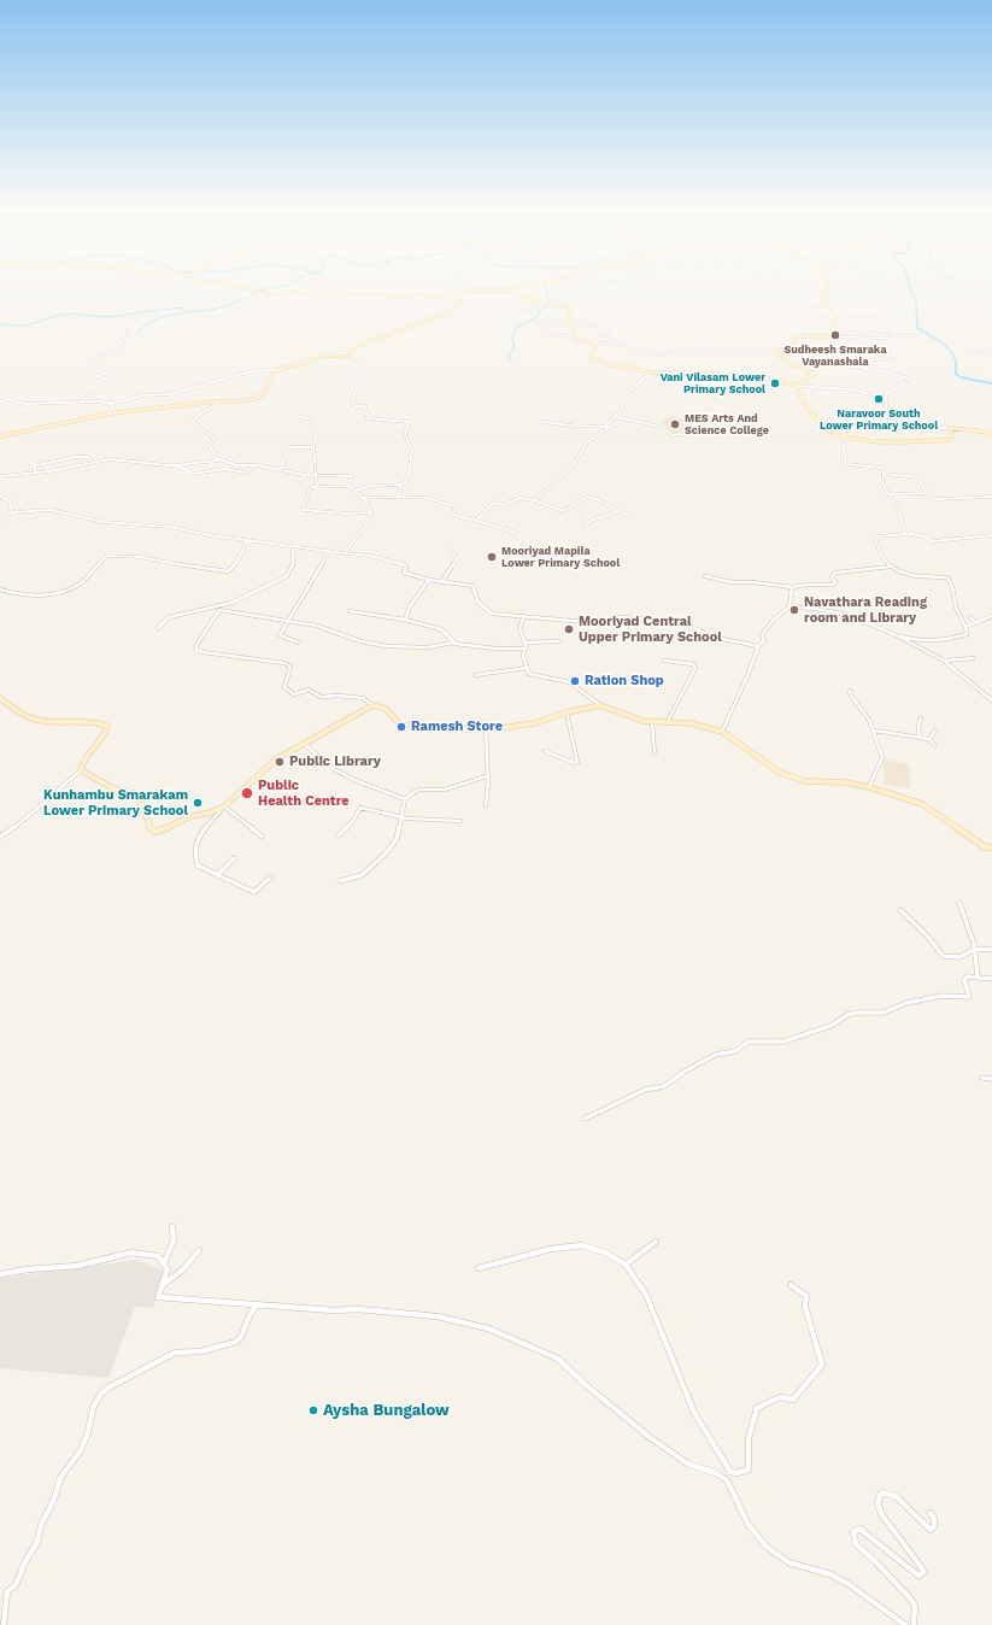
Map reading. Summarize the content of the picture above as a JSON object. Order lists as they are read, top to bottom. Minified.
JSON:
{"places":["Sudheesh Smaraka Vayanashala","Vani Vilasam Lower Primary School","Naravoor South Lower Primary School","MES Arts And Science College","Mooriyad Mapila Lower Primary School","Navathara Reading room and Library","Mooriyad Central Upper Primary School","Ration Shop","Ramesh Store","Public Library","Public Health Centre","Kunhambu Smarakam Lower Primary School","Aysha Bungalow"]}
